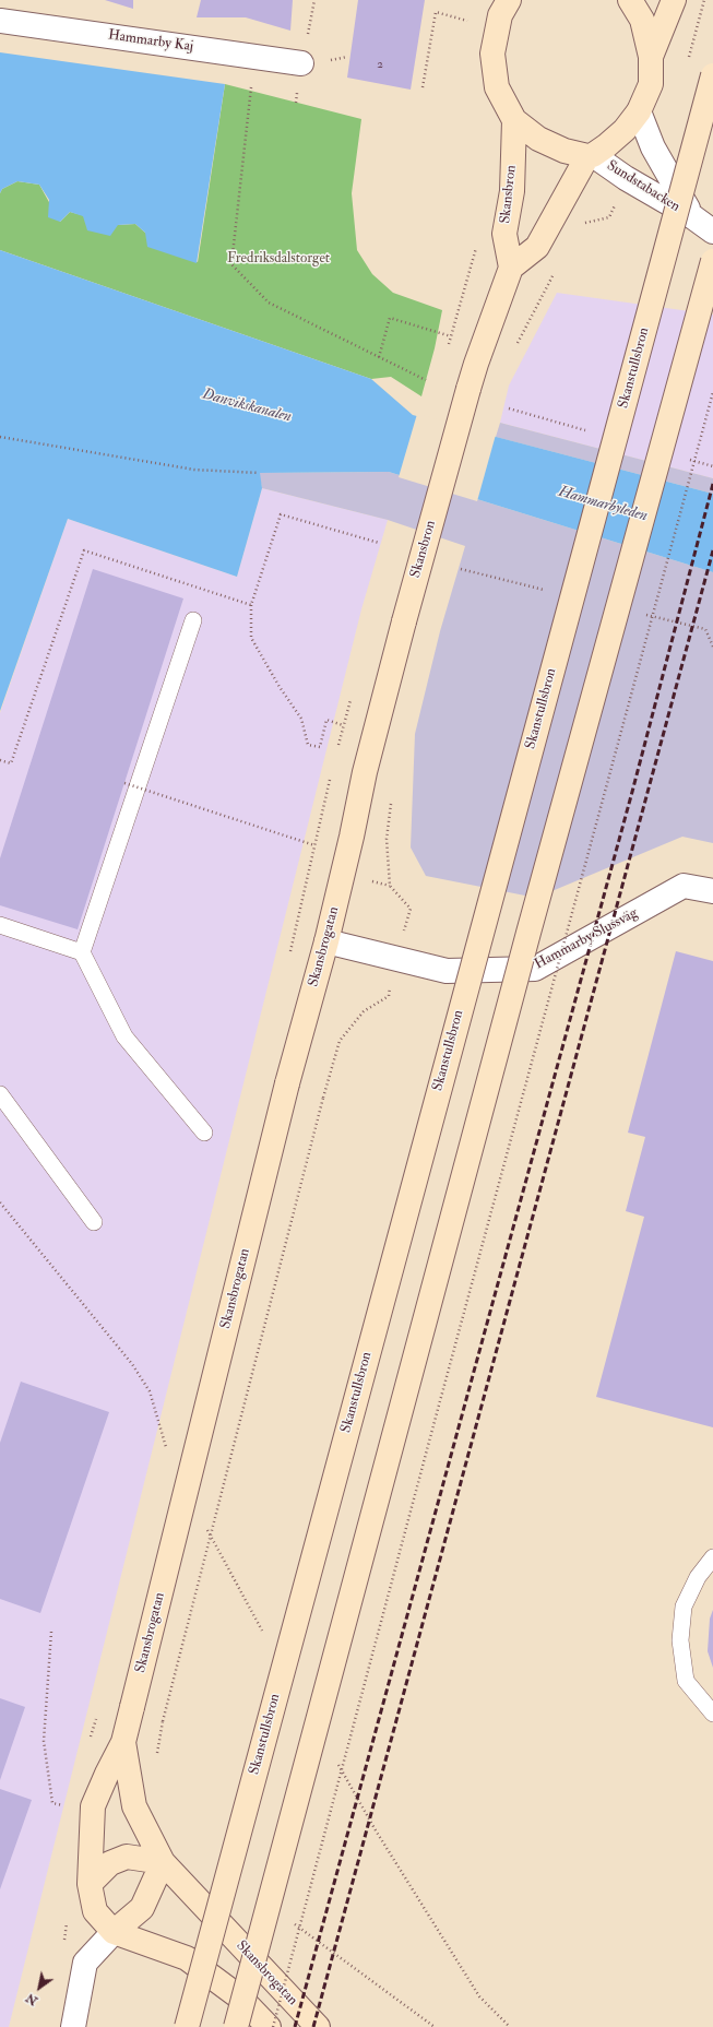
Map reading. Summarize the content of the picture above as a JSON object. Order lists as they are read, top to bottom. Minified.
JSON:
{"streets":{"main road":["Skansbron","Skanstullsbron","Skansbrogatan"],"street":["Hammarby Kaj","Sundstabacken","Hammarby Slussväg"]},"crossings":[["Skansbron","Skansbrogatan"],["Hammarby Slussväg","Skansbrogatan"]],"water":["Danvikskanalen","Hammarbyleden"],"parks":["Fredriksdalstorget"],"house_numbers":["2"],"north":"bottom left"}
